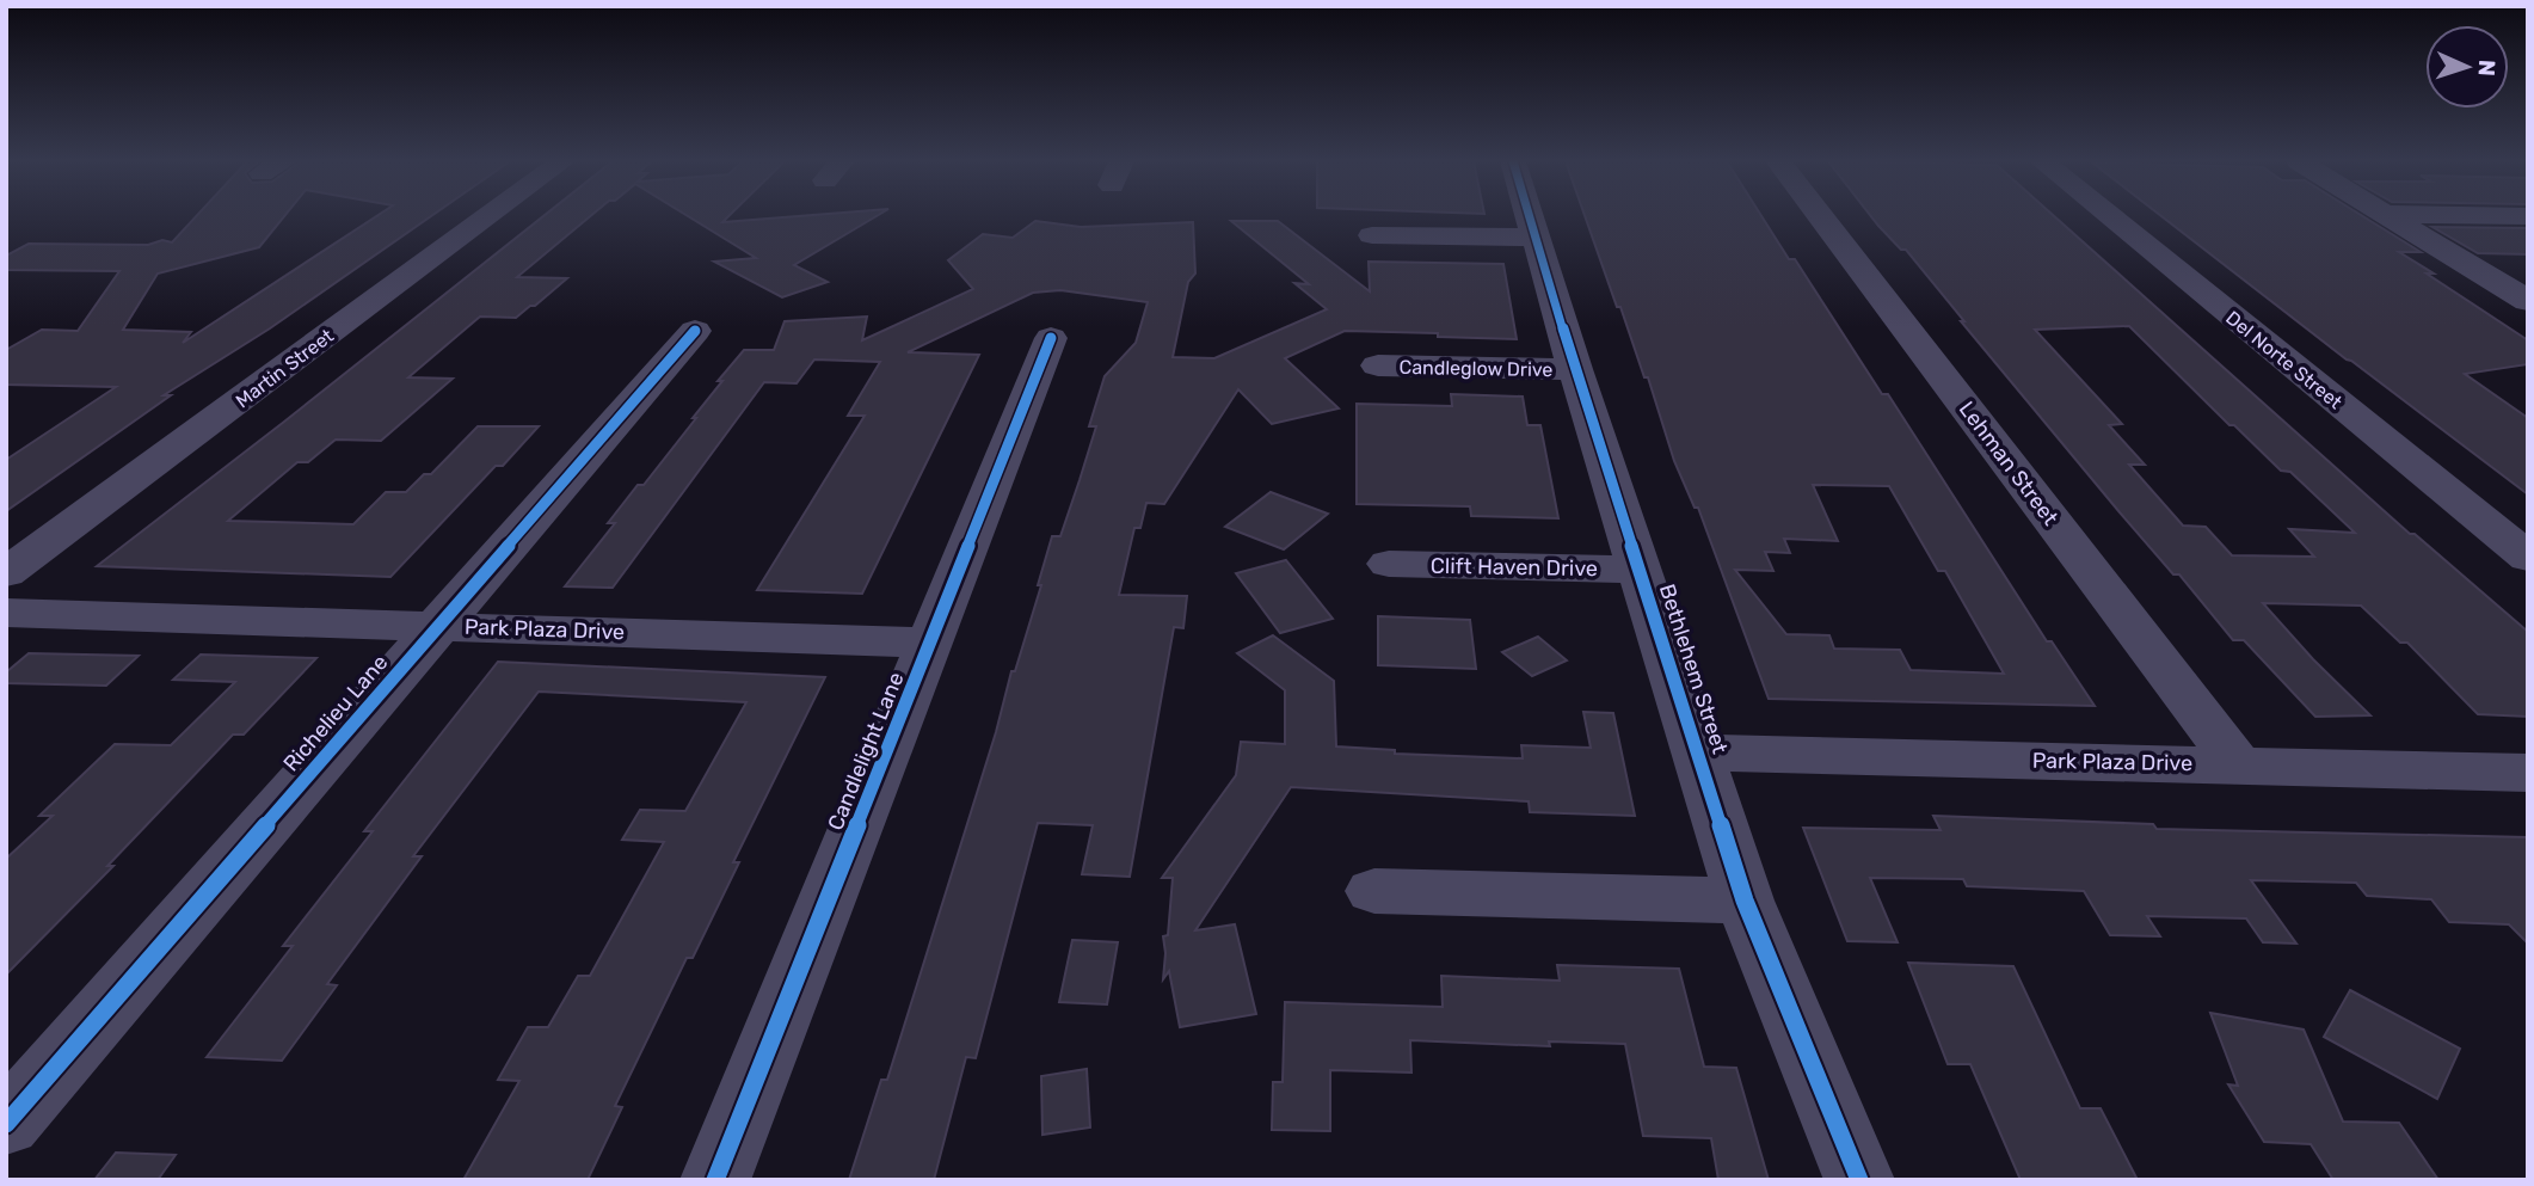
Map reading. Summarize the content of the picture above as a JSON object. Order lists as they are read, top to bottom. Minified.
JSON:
{"streets":{"street":["Del Norte Street","Martin Street","Candleglow Drive","Lehman Street","Clift Haven Drive","Park Plaza Drive","Bethlehem Street","Richelieu Lane","Candlelight Lane"]},"crossings":[["Candleglow Drive","Bethlehem Street"],["Lehman Street","Park Plaza Drive"],["Clift Haven Drive","Bethlehem Street"],["Park Plaza Drive","Bethlehem Street"],["Park Plaza Drive","Richelieu Lane"],["Park Plaza Drive","Candlelight Lane"]],"north":"right"}
